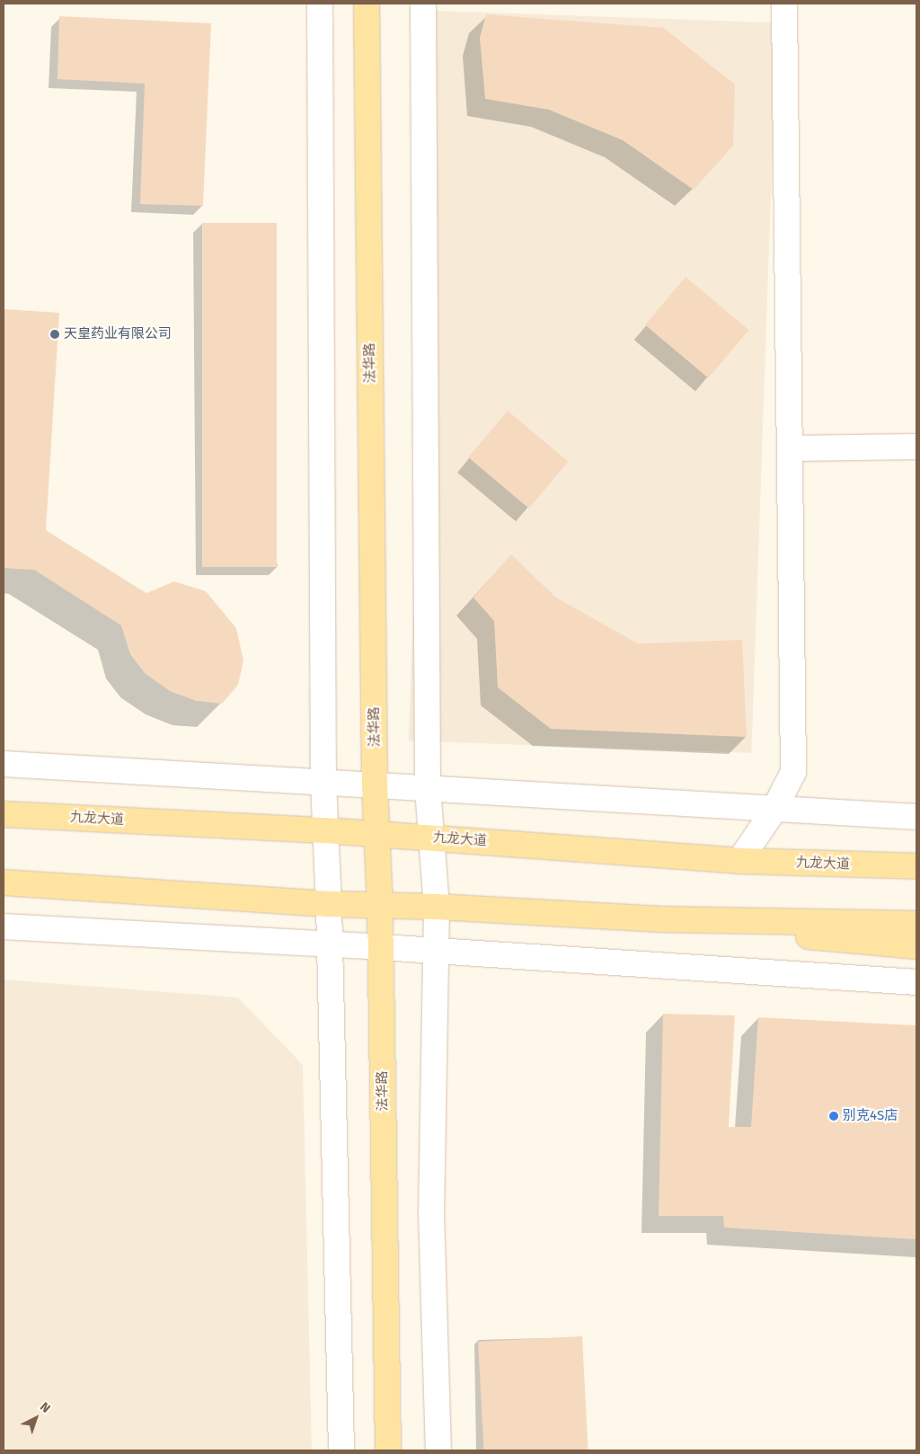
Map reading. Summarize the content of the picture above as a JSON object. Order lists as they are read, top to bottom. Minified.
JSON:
{"streets":{"main road":["法华路","九龙大道"]},"crossings":[["法华路","九龙大道"]],"places":["天皇药业有限公司","别克4S店"],"north":"top right"}
